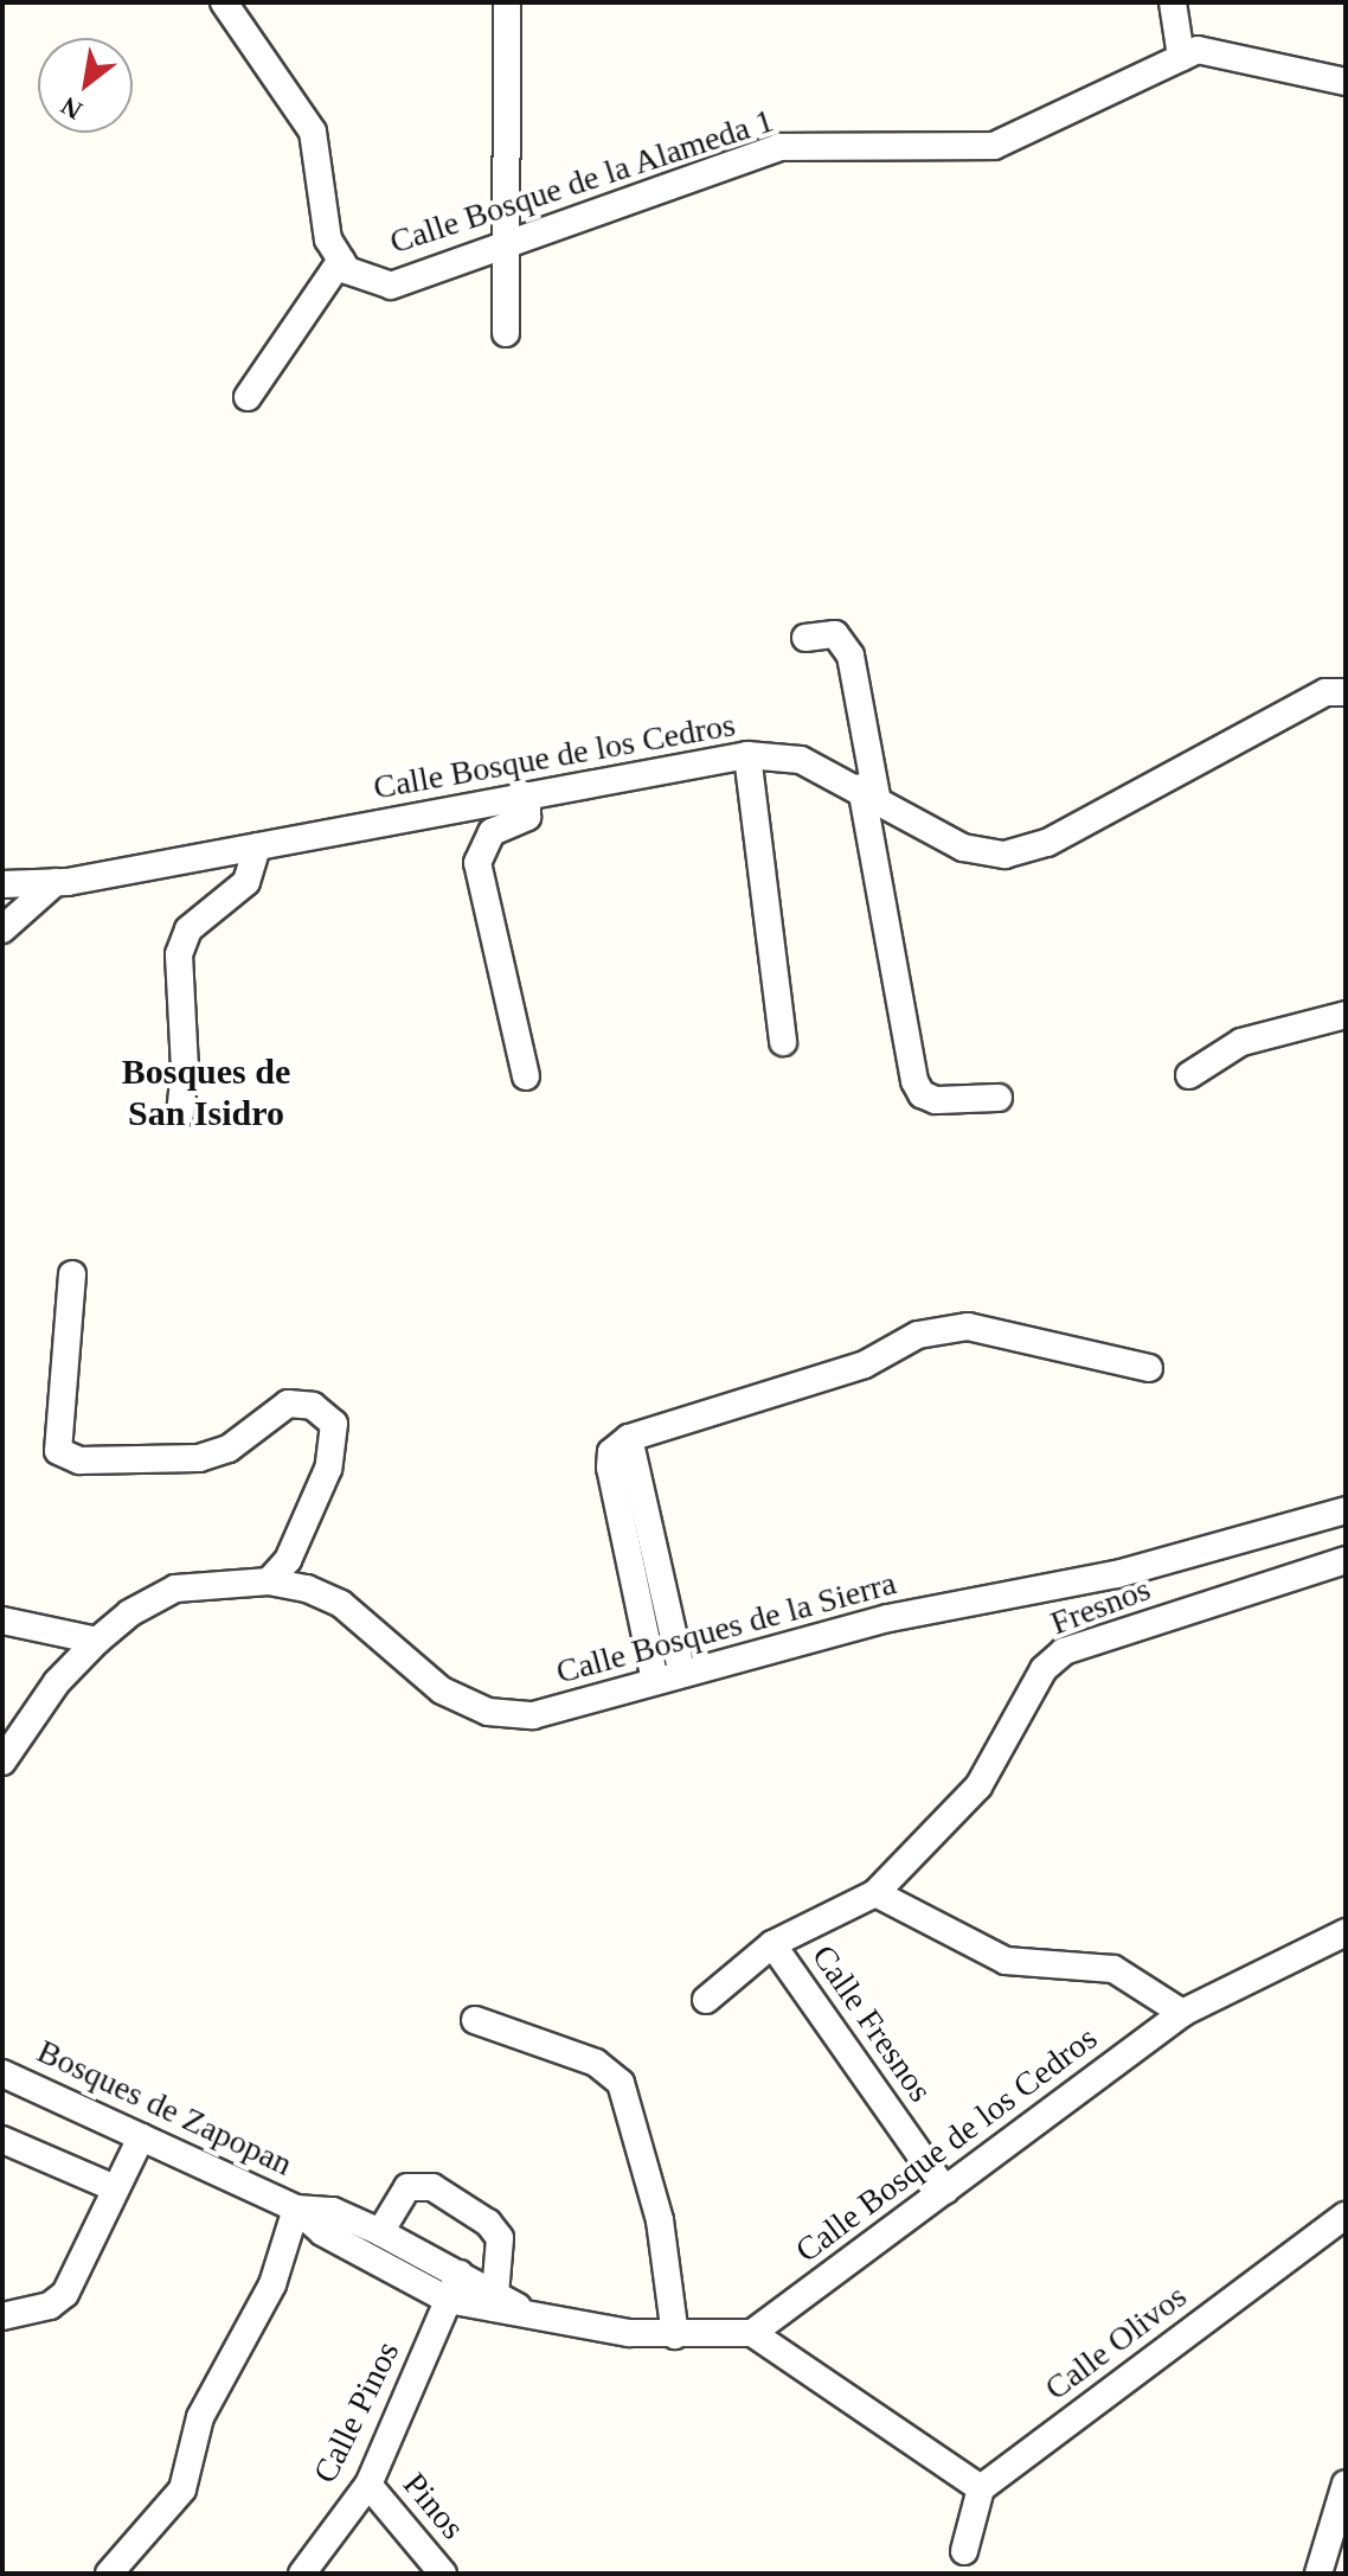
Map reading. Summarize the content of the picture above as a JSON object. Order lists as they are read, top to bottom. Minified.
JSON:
{"streets":{"street":["Calle Bosque de la Alameda 1","Calle Bosque de los Cedros","Fresnos","Calle Bosques de la Sierra","Calle Fresnos","Bosques de Zapopan","Calle Olivos","Calle Pinos","Pinos"]},"crossings":[["Calle Bosque de los Cedros","Calle Fresnos"],["Calle Bosque de los Cedros","Bosques de Zapopan"],["Fresnos","Calle Fresnos"],["Bosques de Zapopan","Calle Pinos"],["Calle Pinos","Pinos"]],"districts":["Bosques de San Isidro"],"north":"bottom left"}
